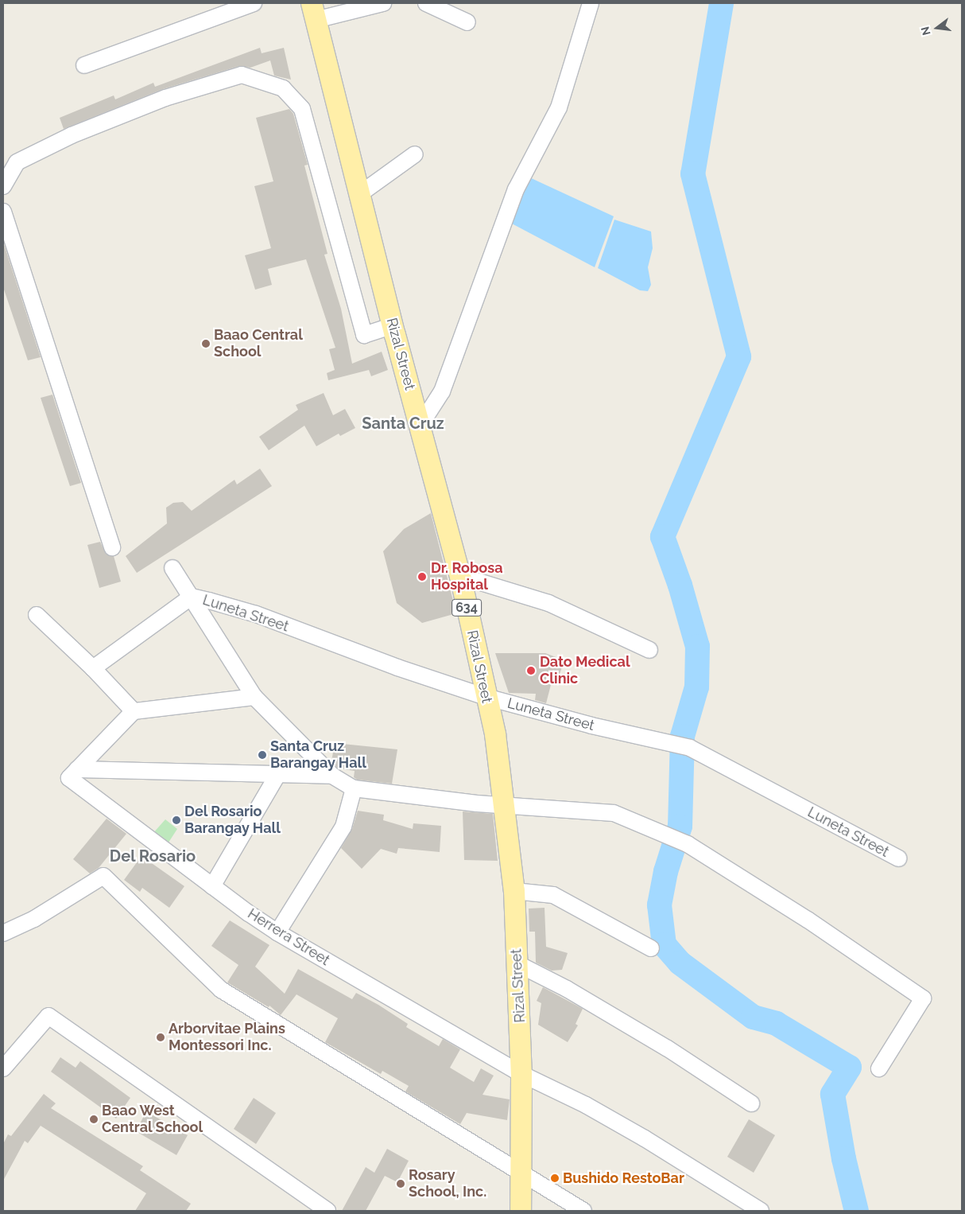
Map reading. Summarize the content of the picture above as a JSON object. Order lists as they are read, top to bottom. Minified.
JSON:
{"streets":{"main road":["Rizal Street","634"],"street":["Luneta Street","Herrera Street"]},"crossings":[["Rizal Street","Luneta Street"],["Rizal Street","Herrera Street"]],"districts":["Santa Cruz","Del Rosario"],"places":["Baao Central School","Dr. Robosa Hospital","Dato Medical Clinic","Santa Cruz Barangay Hall","Del Rosario Barangay Hall","Arborvitae Plains Montessori Inc.","Baao West Central School","Bushido RestoBar","Rosary School, Inc."],"north":"left"}
